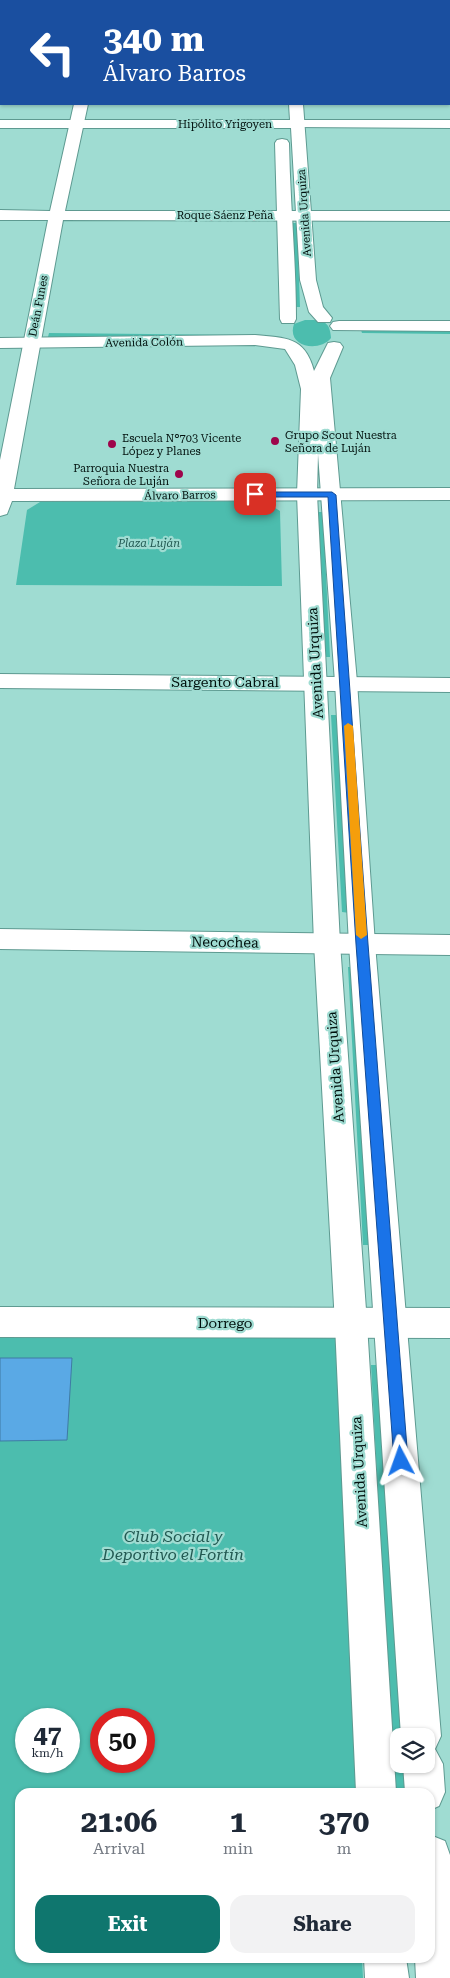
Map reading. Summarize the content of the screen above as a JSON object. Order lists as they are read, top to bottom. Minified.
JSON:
{"streets":{"main road":["Hipólito Yrigoyen","Avenida Urquiza","Roque Sáenz Peña","Deán Funes","Avenida Colón","Álvaro Barros","Sargento Cabral","Necochea","Dorrego"]},"crossings":[["Hipólito Yrigoyen","Avenida Urquiza"],["Hipólito Yrigoyen","Deán Funes"],["Avenida Urquiza","Roque Sáenz Peña"],["Avenida Urquiza","Avenida Colón"],["Avenida Urquiza","Álvaro Barros"],["Avenida Urquiza","Sargento Cabral"],["Avenida Urquiza","Necochea"],["Avenida Urquiza","Dorrego"],["Roque Sáenz Peña","Deán Funes"],["Deán Funes","Avenida Colón"],["Deán Funes","Álvaro Barros"]],"parks":["Plaza Luján","Club Social y Deportivo el Fortín"],"places":["Grupo Scout Nuestra Señora de Luján","Escuela N°703 Vicente López y Planes","Parroquia Nuestra Señora de Luján"],"page":{"turn":["340 m","Álvaro Barros"],"speed":"47 km/h","limit":"50","eta":["21:06","Arrival","1","min","370","m"],"buttons":["Exit","Share"]}}
